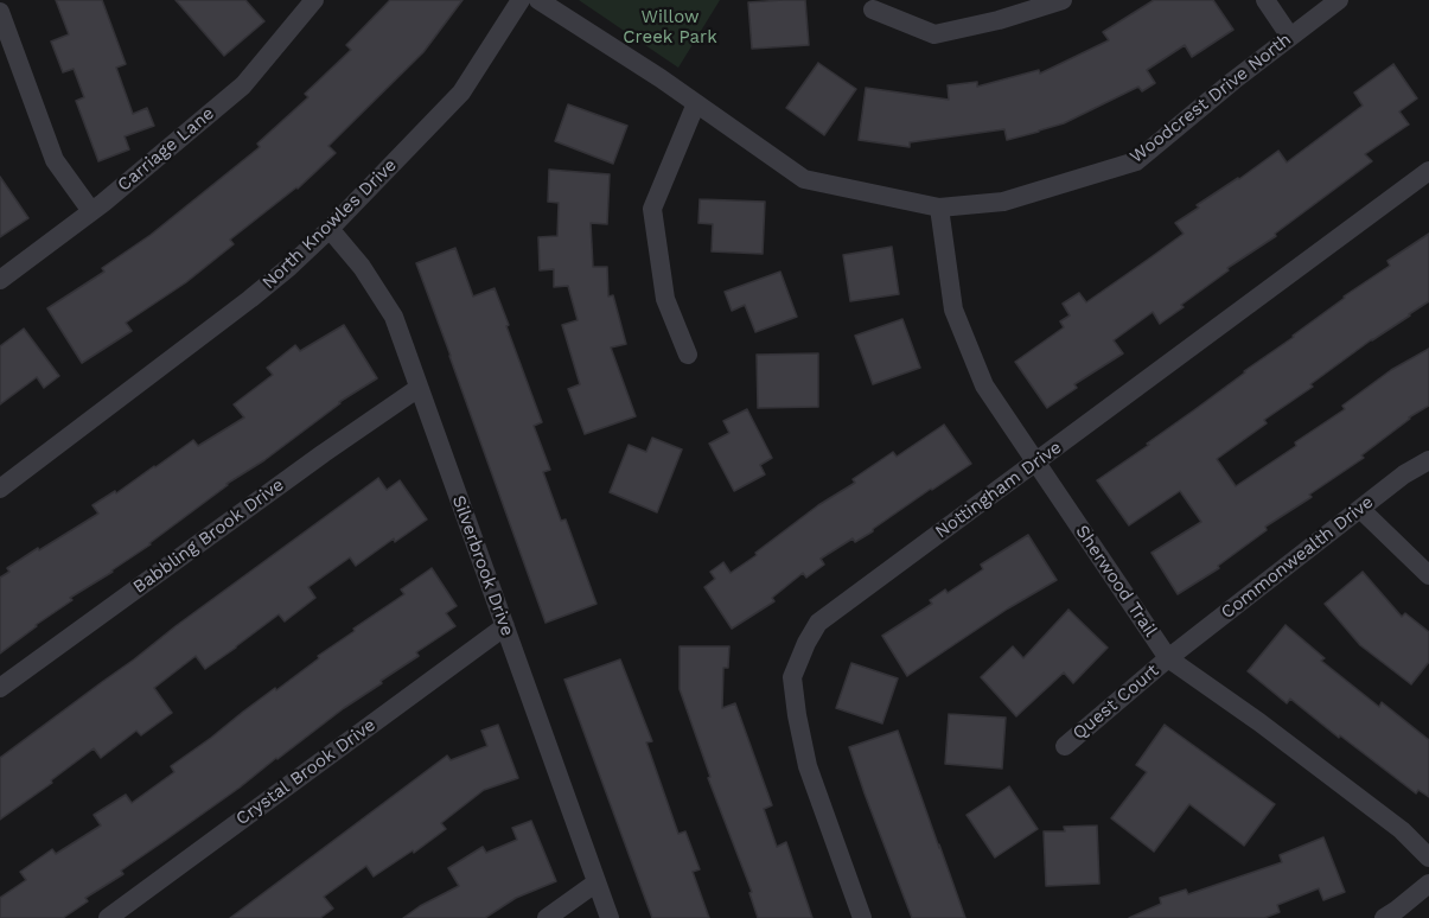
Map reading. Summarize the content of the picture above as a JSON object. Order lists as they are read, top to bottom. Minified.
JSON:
{"streets":{"street":["Woodcrest Drive North","Carriage Lane","North Knowles Drive","Nottingham Drive","Babbling Brook Drive","Commonwealth Drive","Silverbrook Drive","Sherwood Trail","Quest Court","Crystal Brook Drive"]},"crossings":[["Woodcrest Drive North","Sherwood Trail"],["North Knowles Drive","Silverbrook Drive"],["Nottingham Drive","Sherwood Trail"],["Babbling Brook Drive","Silverbrook Drive"],["Commonwealth Drive","Sherwood Trail"],["Commonwealth Drive","Quest Court"],["Silverbrook Drive","Crystal Brook Drive"],["Sherwood Trail","Quest Court"]],"parks":["Willow Creek Park"]}
